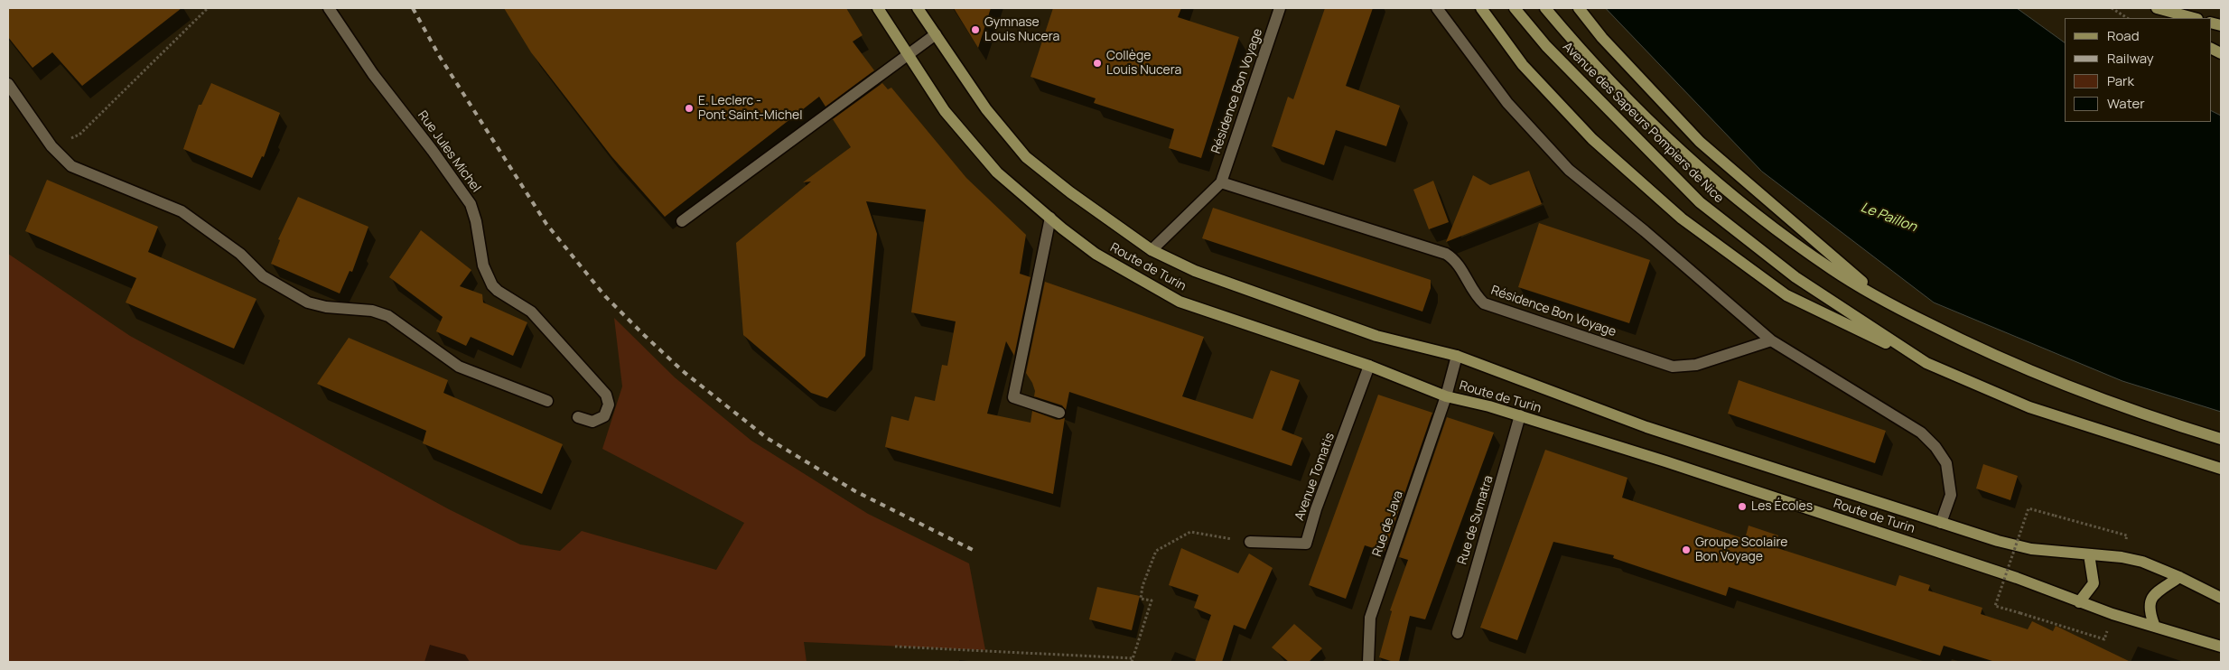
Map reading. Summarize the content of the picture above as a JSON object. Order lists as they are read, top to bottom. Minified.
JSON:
{"streets":{"main road":["Avenue des Sapeurs Pompiers de Nice","Route de Turin"],"street":["Résidence Bon Voyage","Rue Jules Michel","Avenue Tomatis","Rue de Sumatra","Rue de Java"]},"crossings":[["Résidence Bon Voyage","Route de Turin"],["Route de Turin","Avenue Tomatis"],["Route de Turin","Rue de Sumatra"],["Route de Turin","Rue de Java"]],"water":["Le Paillon"],"places":["Gymnase Louis Nucera","Collège Louis Nucera","E. Leclerc - Pont Saint-Michel","Les Écoles","Groupe Scolaire Bon Voyage"],"legend":["Road","Railway","Park","Water"]}
